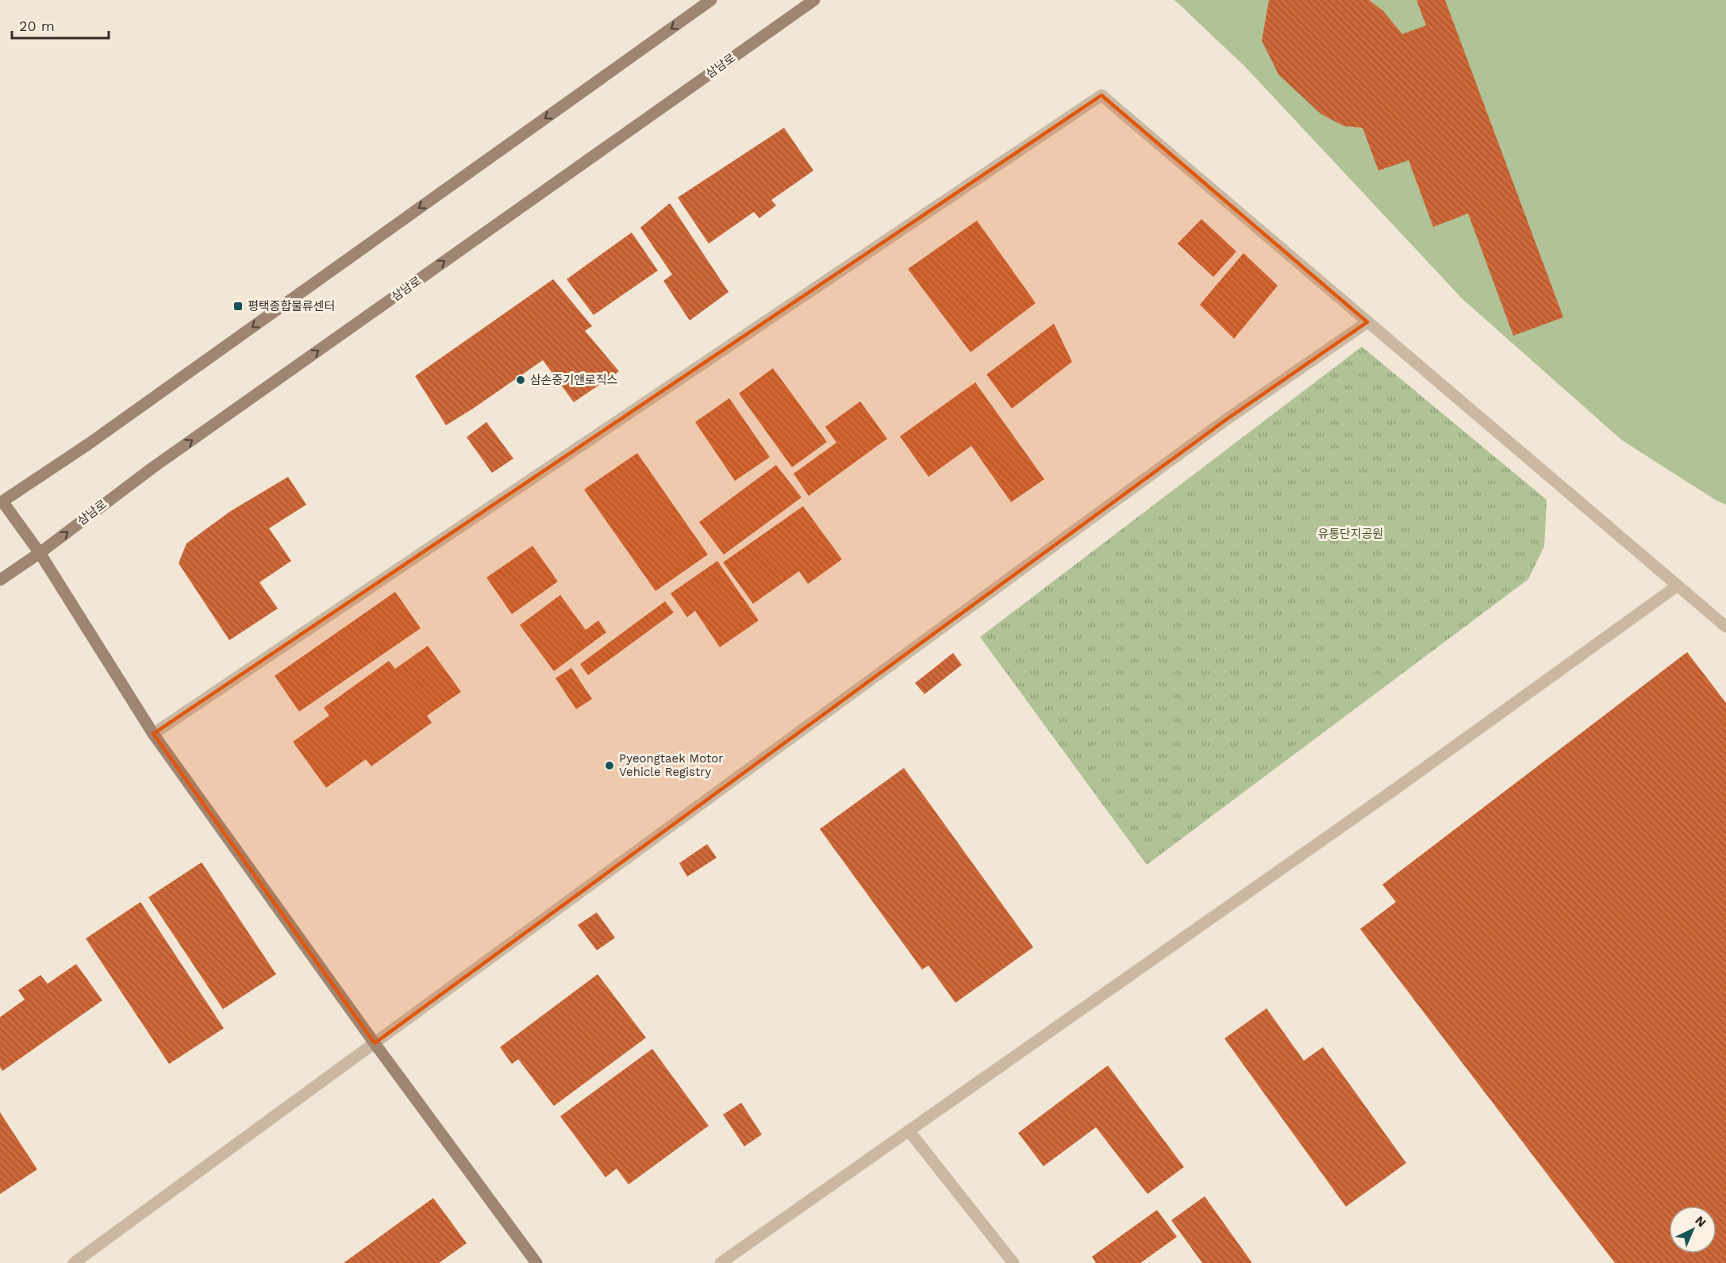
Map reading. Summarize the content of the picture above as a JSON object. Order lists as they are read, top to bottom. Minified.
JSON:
{"streets":{"main road":["삼남로"]},"parks":["유통단지공원"],"places":{"transit":["평택종합물류센터"],"other":["삼손중기앤로직스","Pyeongtaek Motor Vehicle Registry"]},"scale_bar":"20 m","north":"top right"}
